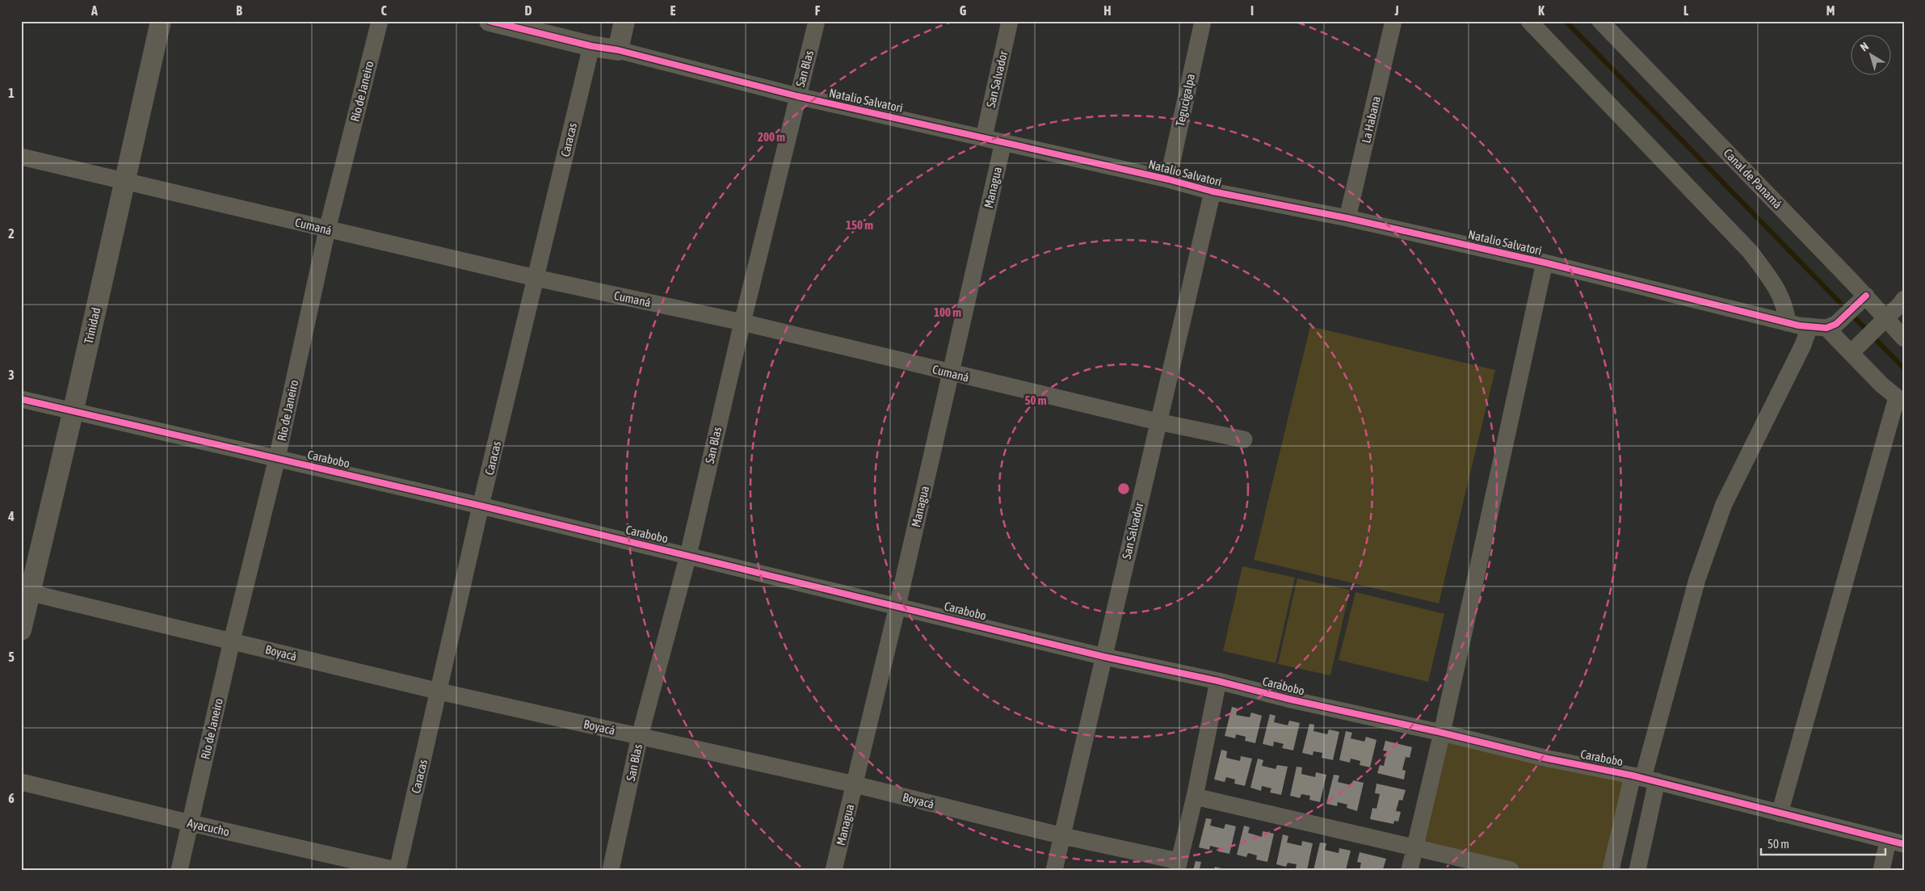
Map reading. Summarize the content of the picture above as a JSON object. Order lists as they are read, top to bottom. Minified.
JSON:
{"streets":{"street":["San Blas","San Salvador","Río de Janeiro","Natalio Salvatori","Tegucigalpa","La Habana","Caracas","Canal de Panamá","Managua","Cumaná","Trinidad","Carabobo","Boyacá","Ayacucho"]},"crossings":[["San Blas","Natalio Salvatori"],["San Blas","Cumaná"],["San Blas","Carabobo"],["San Blas","Boyacá"],["San Salvador","Natalio Salvatori"],["San Salvador","Cumaná"],["San Salvador","Carabobo"],["San Salvador","Boyacá"],["Río de Janeiro","Cumaná"],["Río de Janeiro","Carabobo"],["Río de Janeiro","Boyacá"],["Río de Janeiro","Ayacucho"],["Natalio Salvatori","Tegucigalpa"],["Natalio Salvatori","La Habana"],["Natalio Salvatori","Caracas"],["Natalio Salvatori","Managua"],["Caracas","Cumaná"],["Caracas","Carabobo"],["Caracas","Boyacá"],["Caracas","Ayacucho"],["Managua","Cumaná"],["Managua","Carabobo"],["Managua","Boyacá"],["Cumaná","Trinidad"],["Trinidad","Carabobo"],["Trinidad","Boyacá"]],"scale_bar":"50 m","north":"top left","grid":{"columns":["A","B","C","D","E","F","G","H","I","J","K","L","M"],"rows":["1","2","3","4","5","6"]},"rings":["200 m","150 m","100 m","50 m"]}
